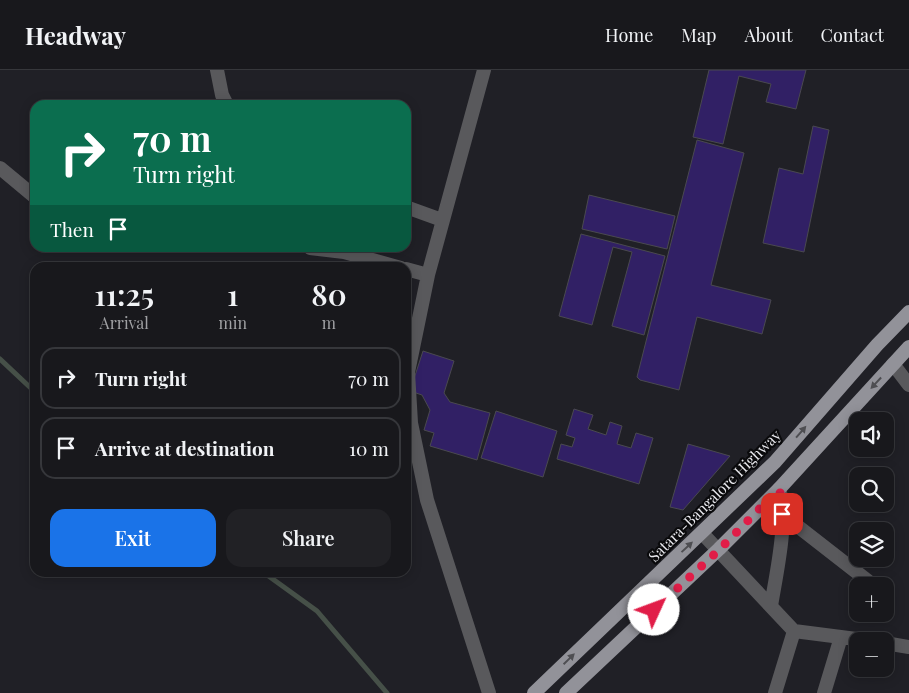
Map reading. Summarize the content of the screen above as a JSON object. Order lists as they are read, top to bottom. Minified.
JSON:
{"streets":{"main road":["Satara-Bangalore Highway"]},"page":{"header":"Headway","nav":["Home","Map","About","Contact"],"turn":["70 m","Turn right"],"then":"Then","eta":["11:25","Arrival","1","min","80","m"],"list":[{"name":"Turn right","value":"70 m"},{"name":"Arrive at destination","value":"10 m"}],"map_buttons":["+","−"],"buttons":["Exit","Share"]}}
